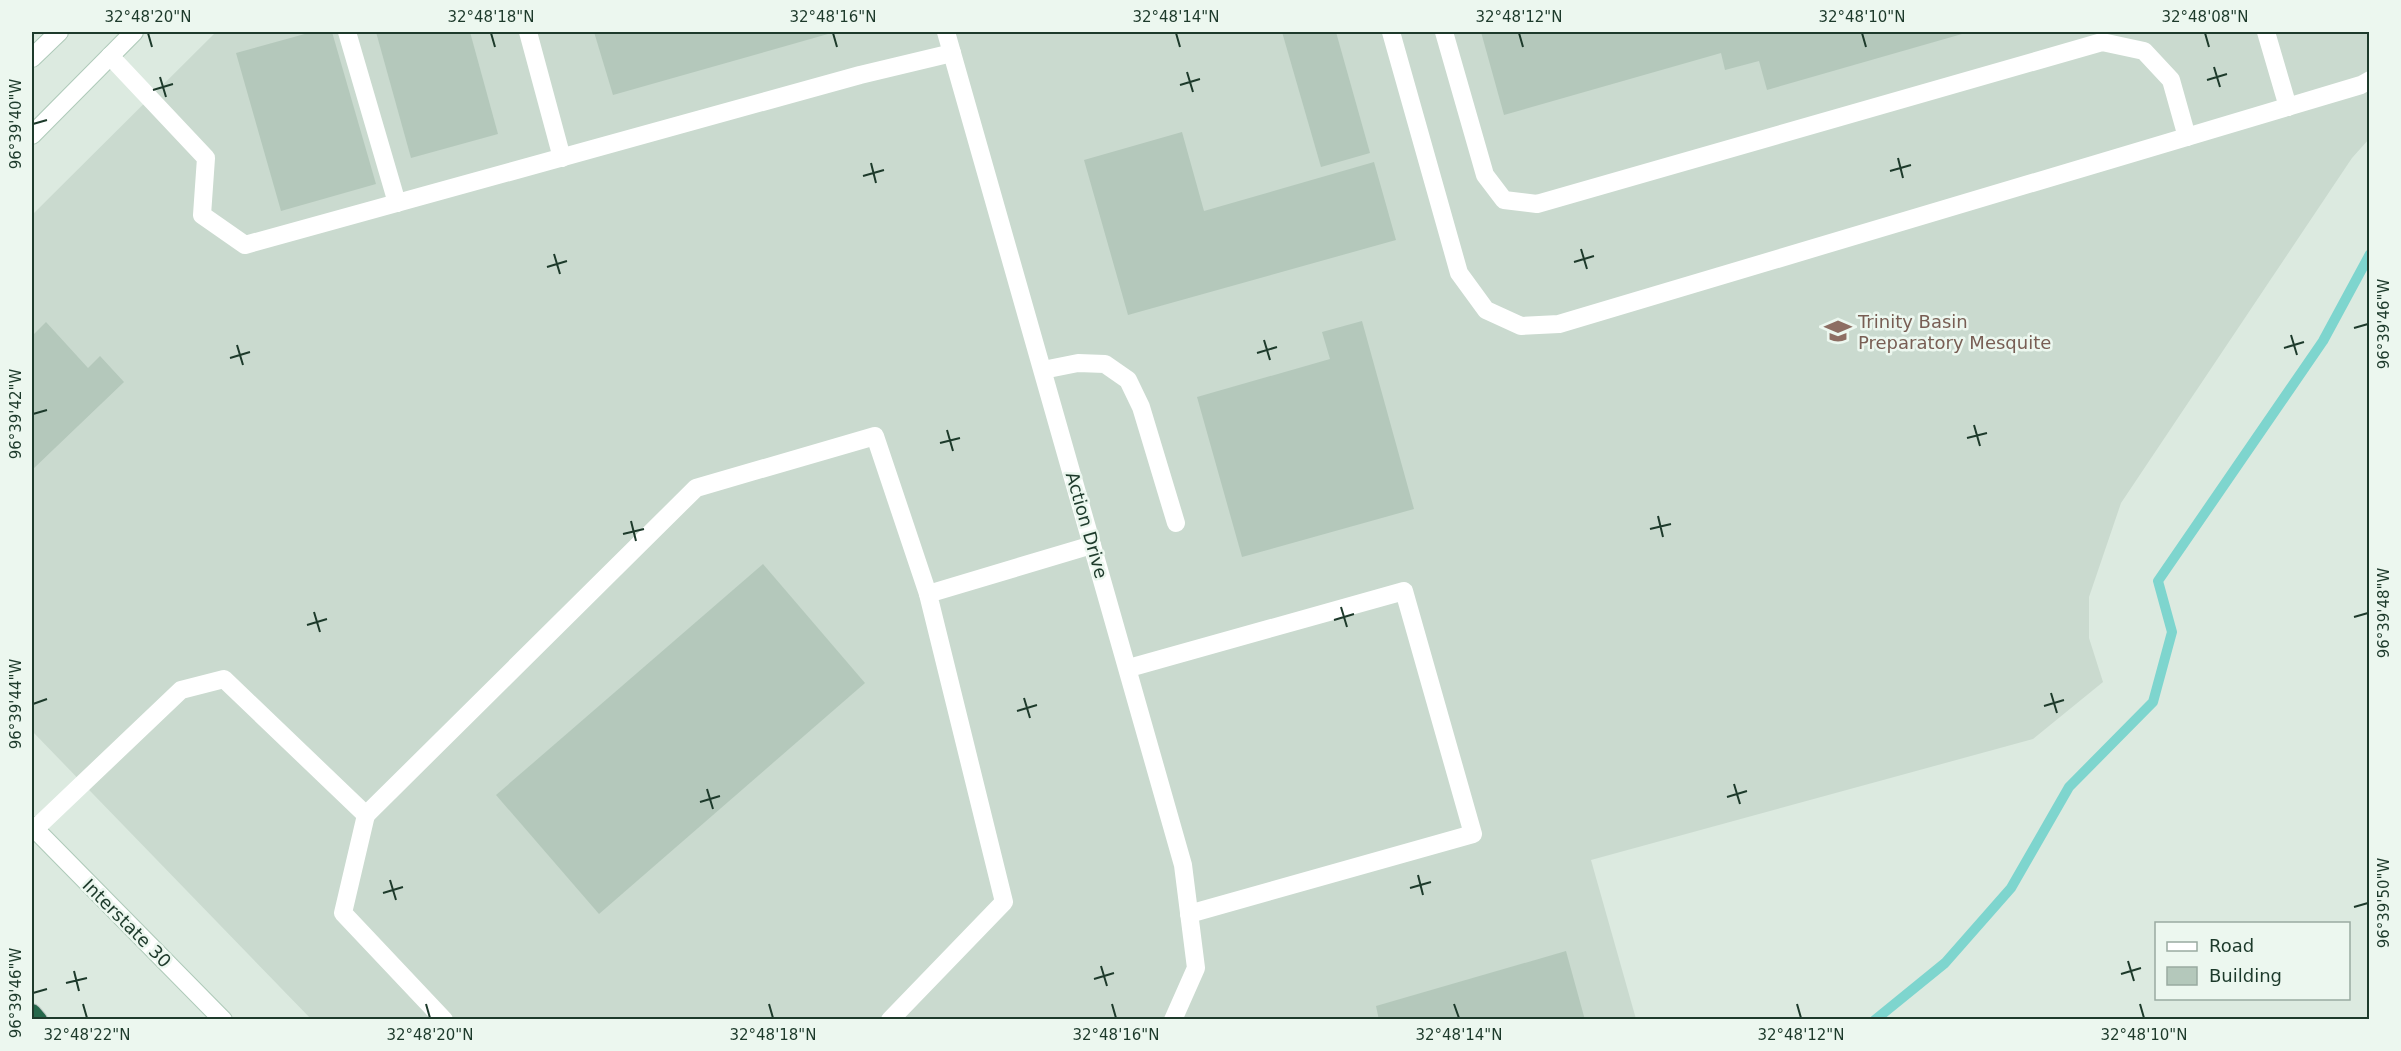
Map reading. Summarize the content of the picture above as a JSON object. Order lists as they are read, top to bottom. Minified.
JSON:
{"streets":{"street":["Action Drive","Interstate 30"]},"places":{"school or university":["Trinity Basin Preparatory Mesquite"]},"legend":["Road","Building"],"coordinates":["32°48'20\"N","32°48'18\"N","32°48'16\"N","32°48'14\"N","32°48'12\"N","32°48'10\"N","32°48'08\"N","96°39'40\"W","96°39'46\"W","96°39'42\"W","96°39'48\"W","96°39'44\"W","96°39'50\"W","32°48'22\"N"]}
